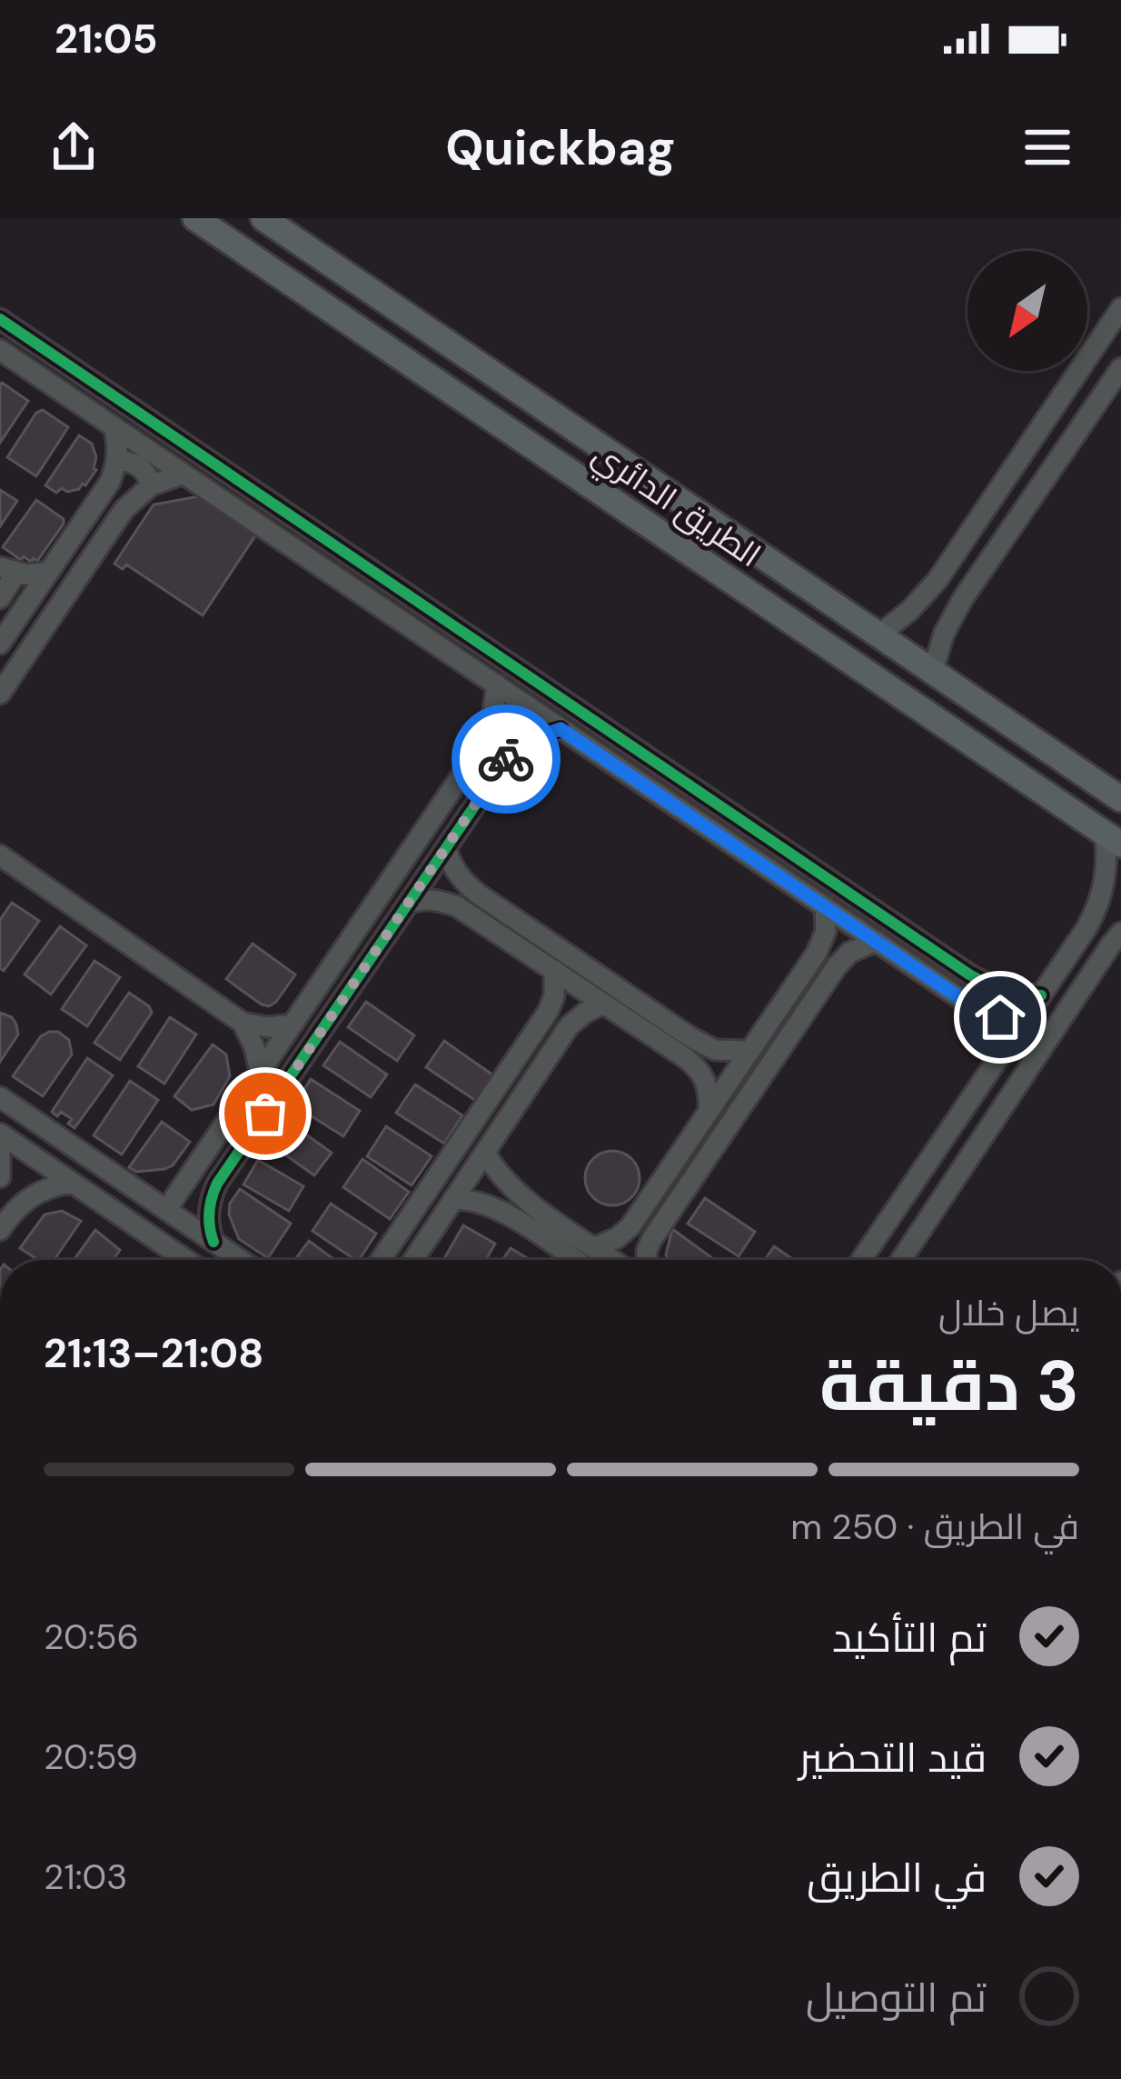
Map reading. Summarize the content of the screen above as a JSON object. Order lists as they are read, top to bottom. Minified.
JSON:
{"streets":{"main road":["الطريق الدائري"]},"north":"bottom left","page":{"status":"21:05","header":"Quickbag","heading":["3 دقيقة","يصل خلال","21:08–21:13"],"bar":"في الطريق · 250 m","list":[["تم التأكيد","20:56"],["قيد التحضير","20:59"],["في الطريق","21:03"],"تم التوصيل"]}}
